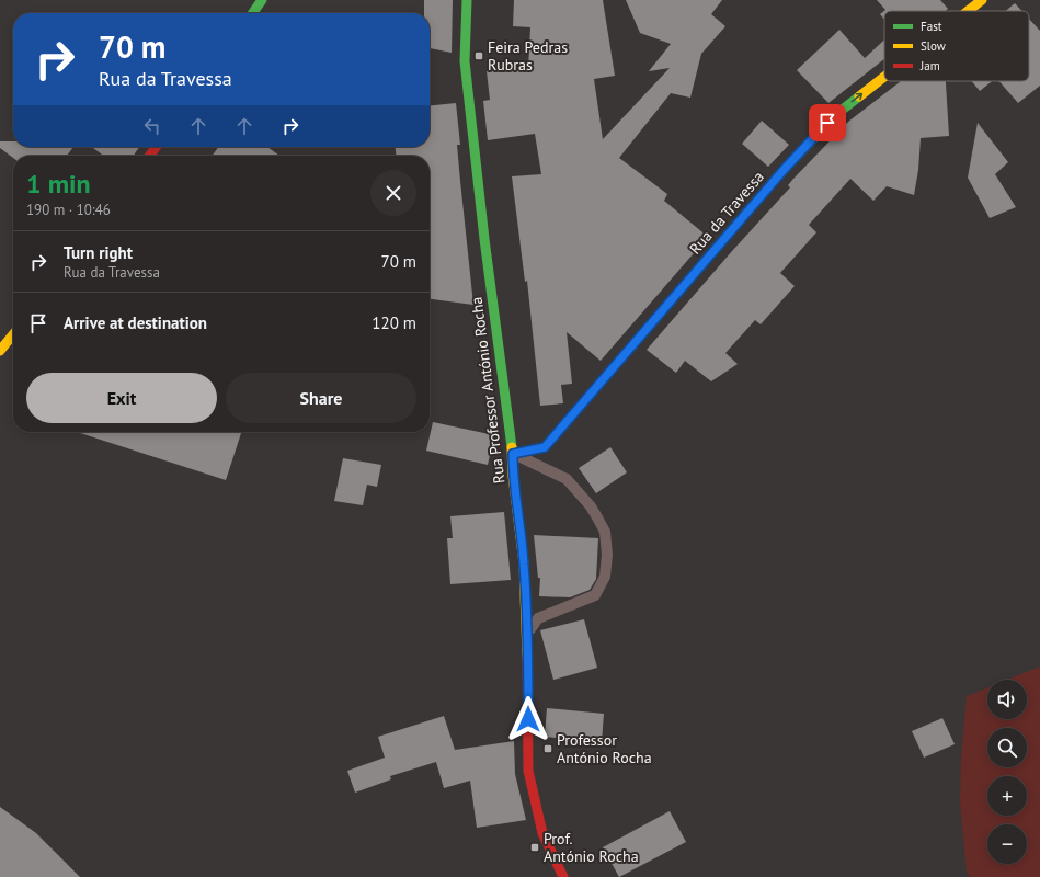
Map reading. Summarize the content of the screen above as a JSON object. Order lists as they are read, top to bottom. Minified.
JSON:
{"streets":{"street":["Rua da Travessa","Rua Professor António Rocha"]},"crossings":[["Rua da Travessa","Rua Professor António Rocha"]],"one_way":["Rua da Travessa"],"places":{"transit":["Feira Pedras Rubras","Professor António Rocha","Prof. António Rocha"]},"legend":["Fast","Slow","Jam"],"page":{"turn":["70 m","Rua da Travessa"],"heading":["1 min","190 m · 10:46"],"list":[{"name":"Turn right","note":"Rua da Travessa","value":"70 m"},{"name":"Arrive at destination","value":"120 m"}],"buttons":["Exit","Share"],"map_buttons":["+","−"]}}
